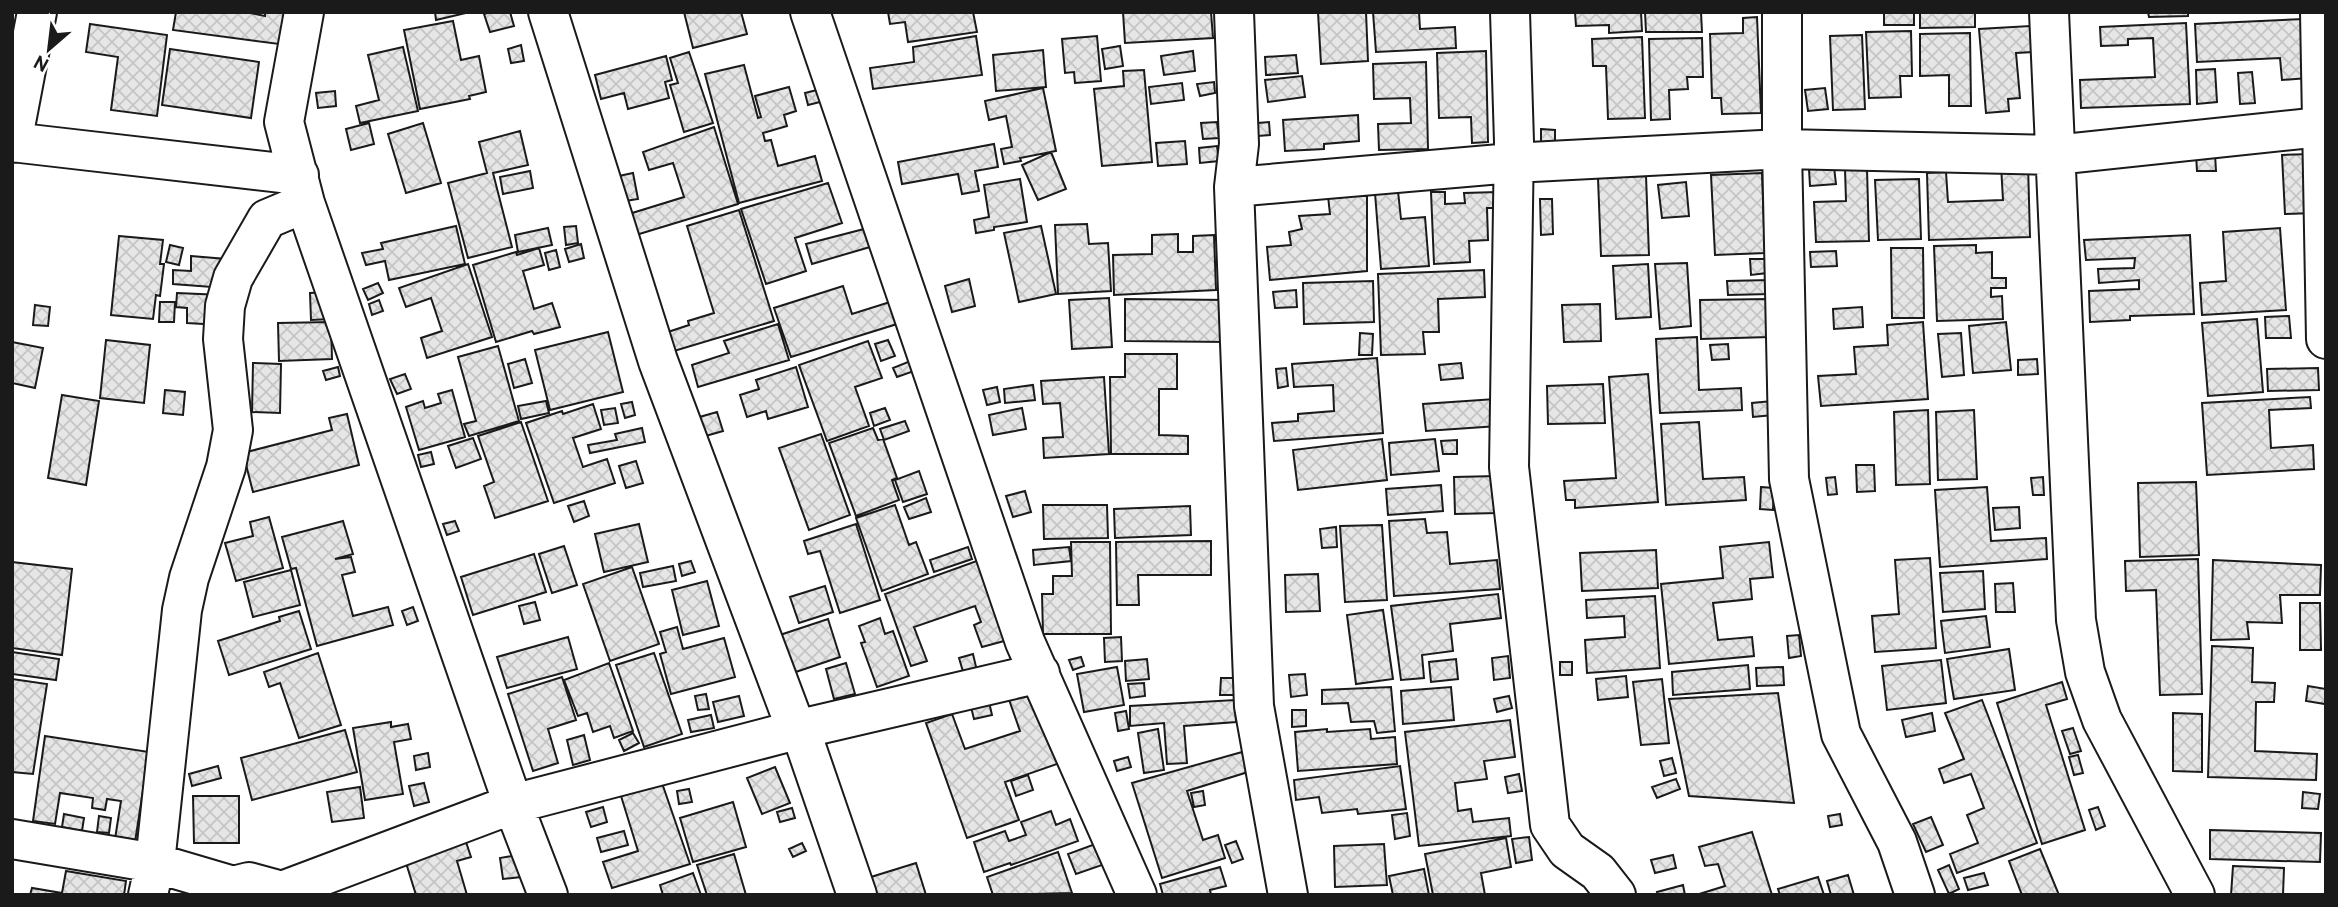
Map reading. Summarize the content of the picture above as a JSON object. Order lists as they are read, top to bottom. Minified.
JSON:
{"north":"bottom left"}
